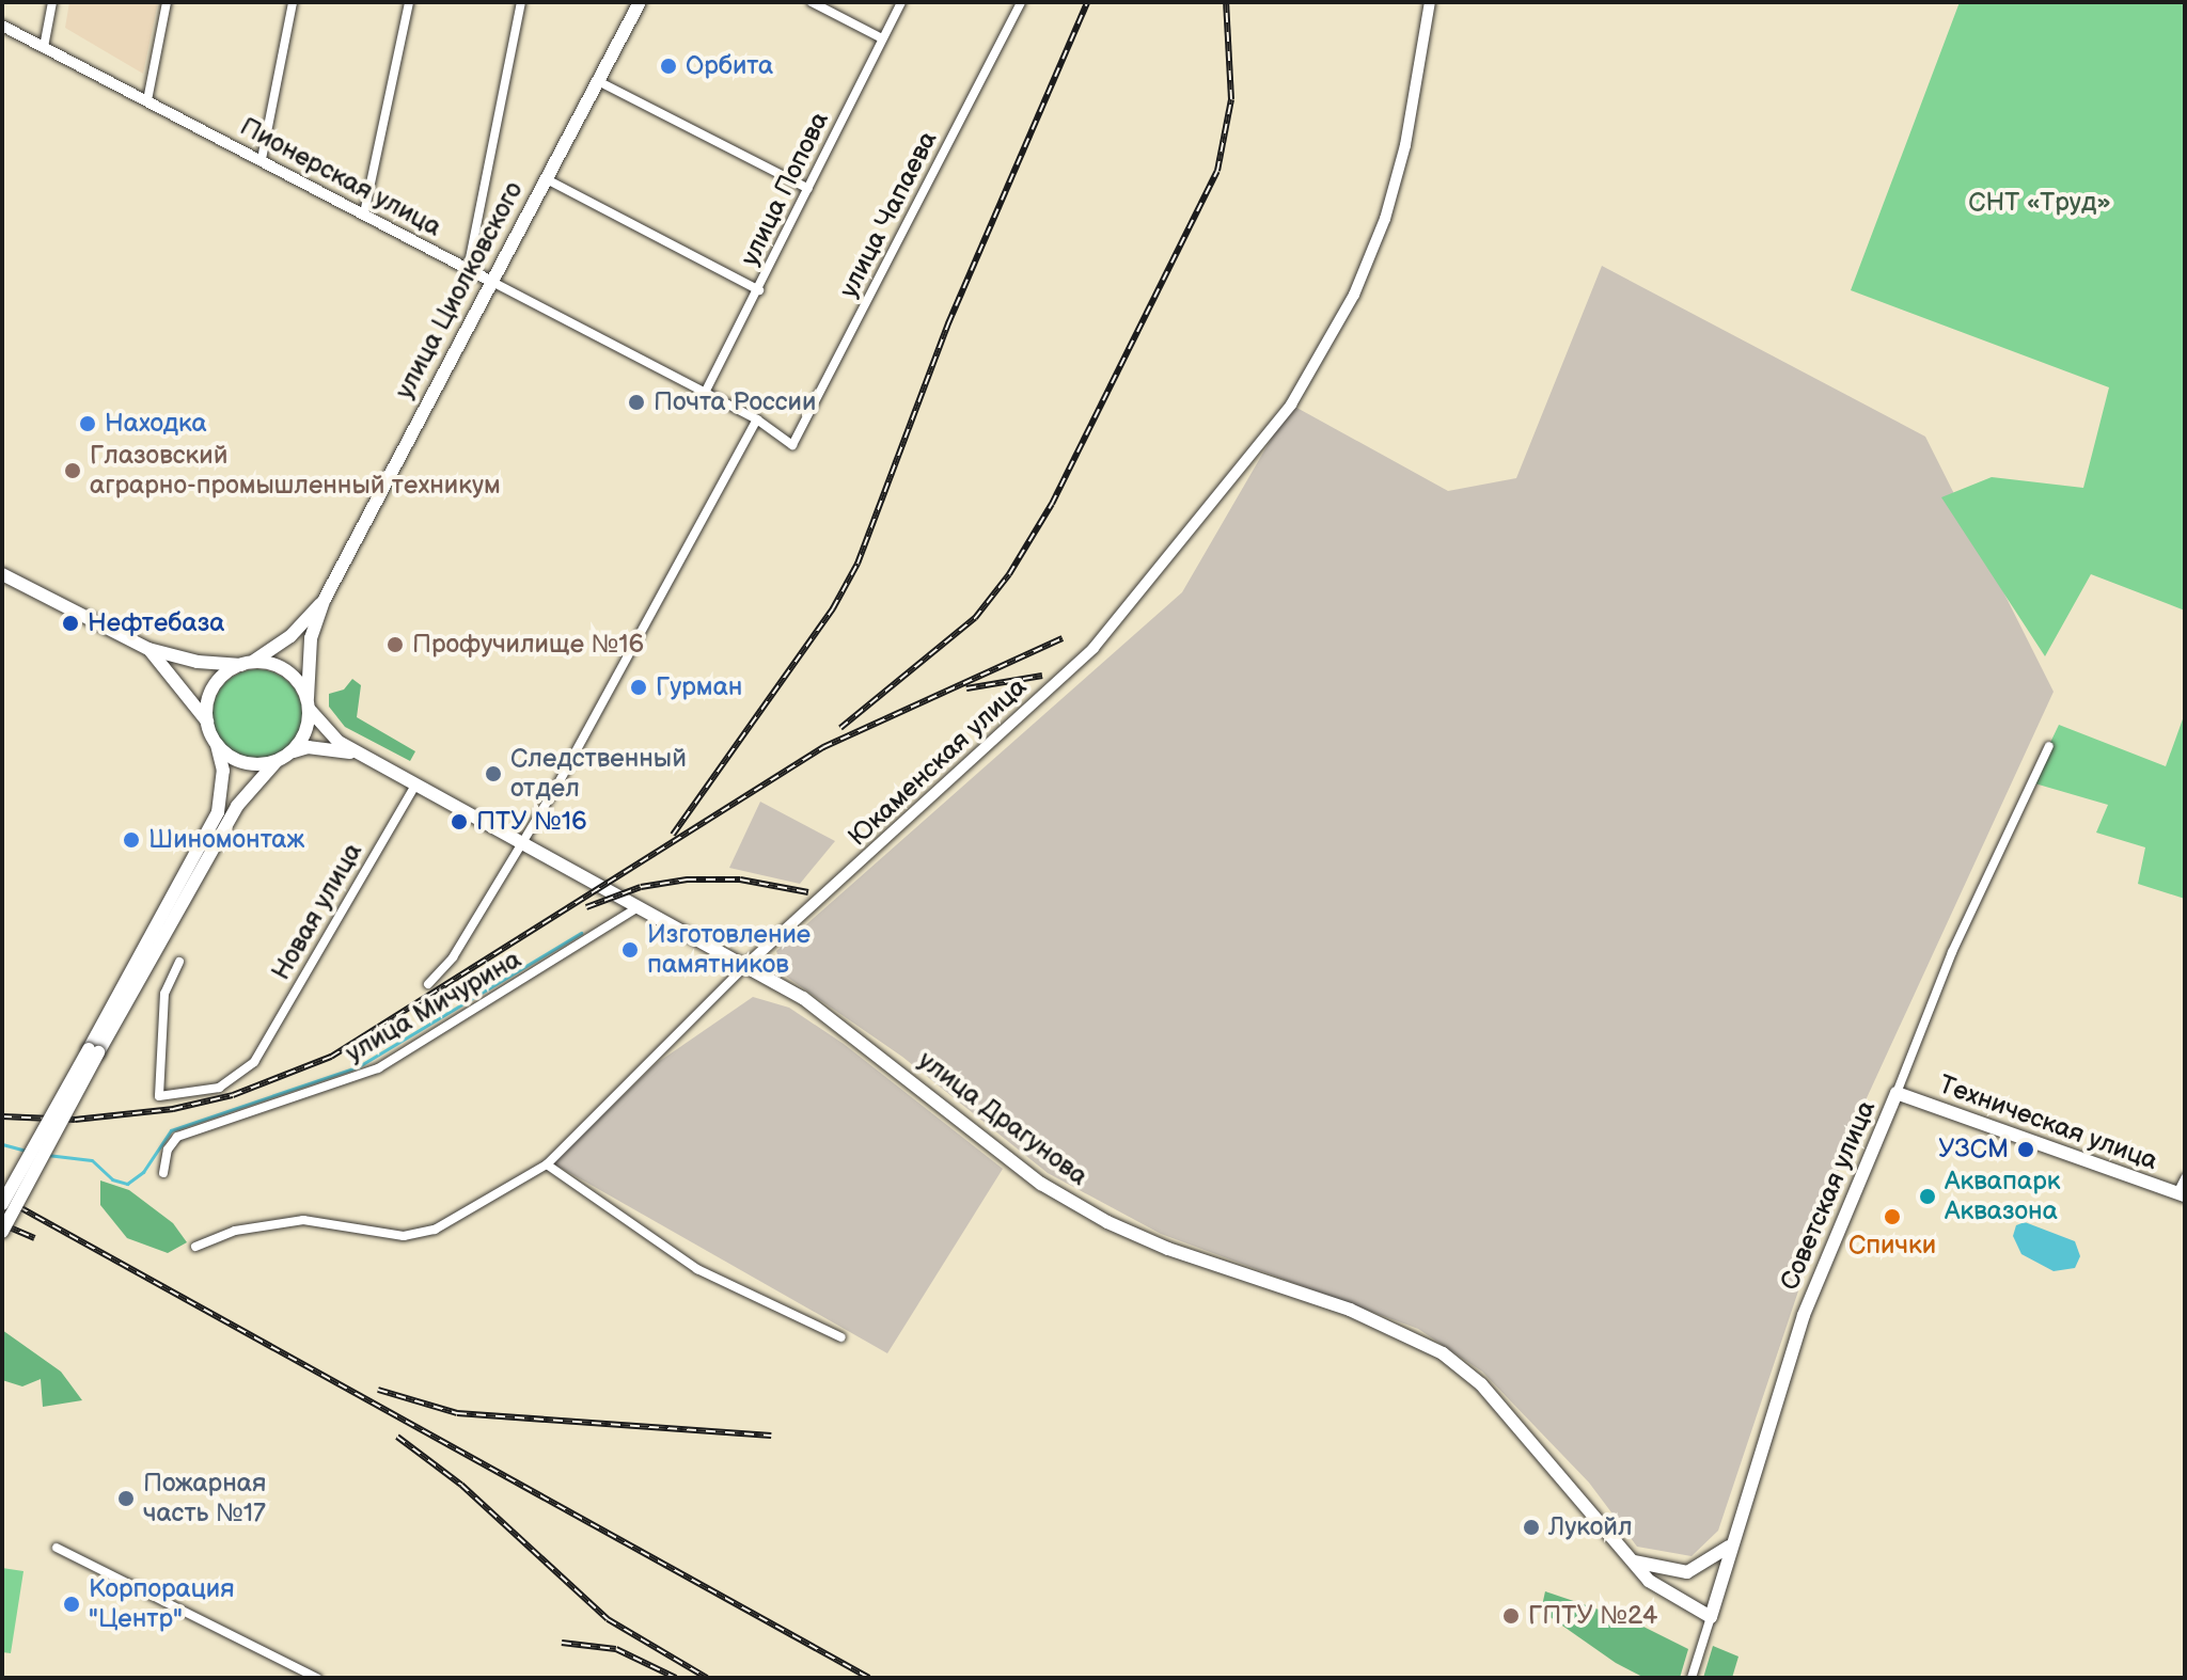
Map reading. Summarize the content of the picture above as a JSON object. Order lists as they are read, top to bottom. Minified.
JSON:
{"streets":{"main road":["улица Циолковского","улица Драгунова","Техническая улица","Советская улица"],"street":["Пионерская улица","улица Попова","улица Чапаева","Юкаменская улица","Новая улица","улица Мичурина"]},"crossings":[["Пионерская улица","улица Попова"],["Пионерская улица","улица Чапаева"],["Пионерская улица","улица Циолковского"],["улица Циолковского","улица Драгунова"],["Юкаменская улица","улица Драгунова"],["Новая улица","улица Драгунова"],["улица Мичурина","улица Драгунова"],["улица Драгунова","Советская улица"],["Техническая улица","Советская улица"]],"parks":["СНТ «Труд»"],"places":["Орбита","Почта России","Находка","Глазовский аграрно-промышленный техникум","Нефтебаза","Профучилище №16","Гурман","Следственный отдел","ПТУ №16","Шиномонтаж","Изготовление памятников","УЗСМ","Аквапарк Аквазона","Спички","Пожарная часть №17","Лукойл","Корпорация \"Центр\"","ГПТУ №24"]}
